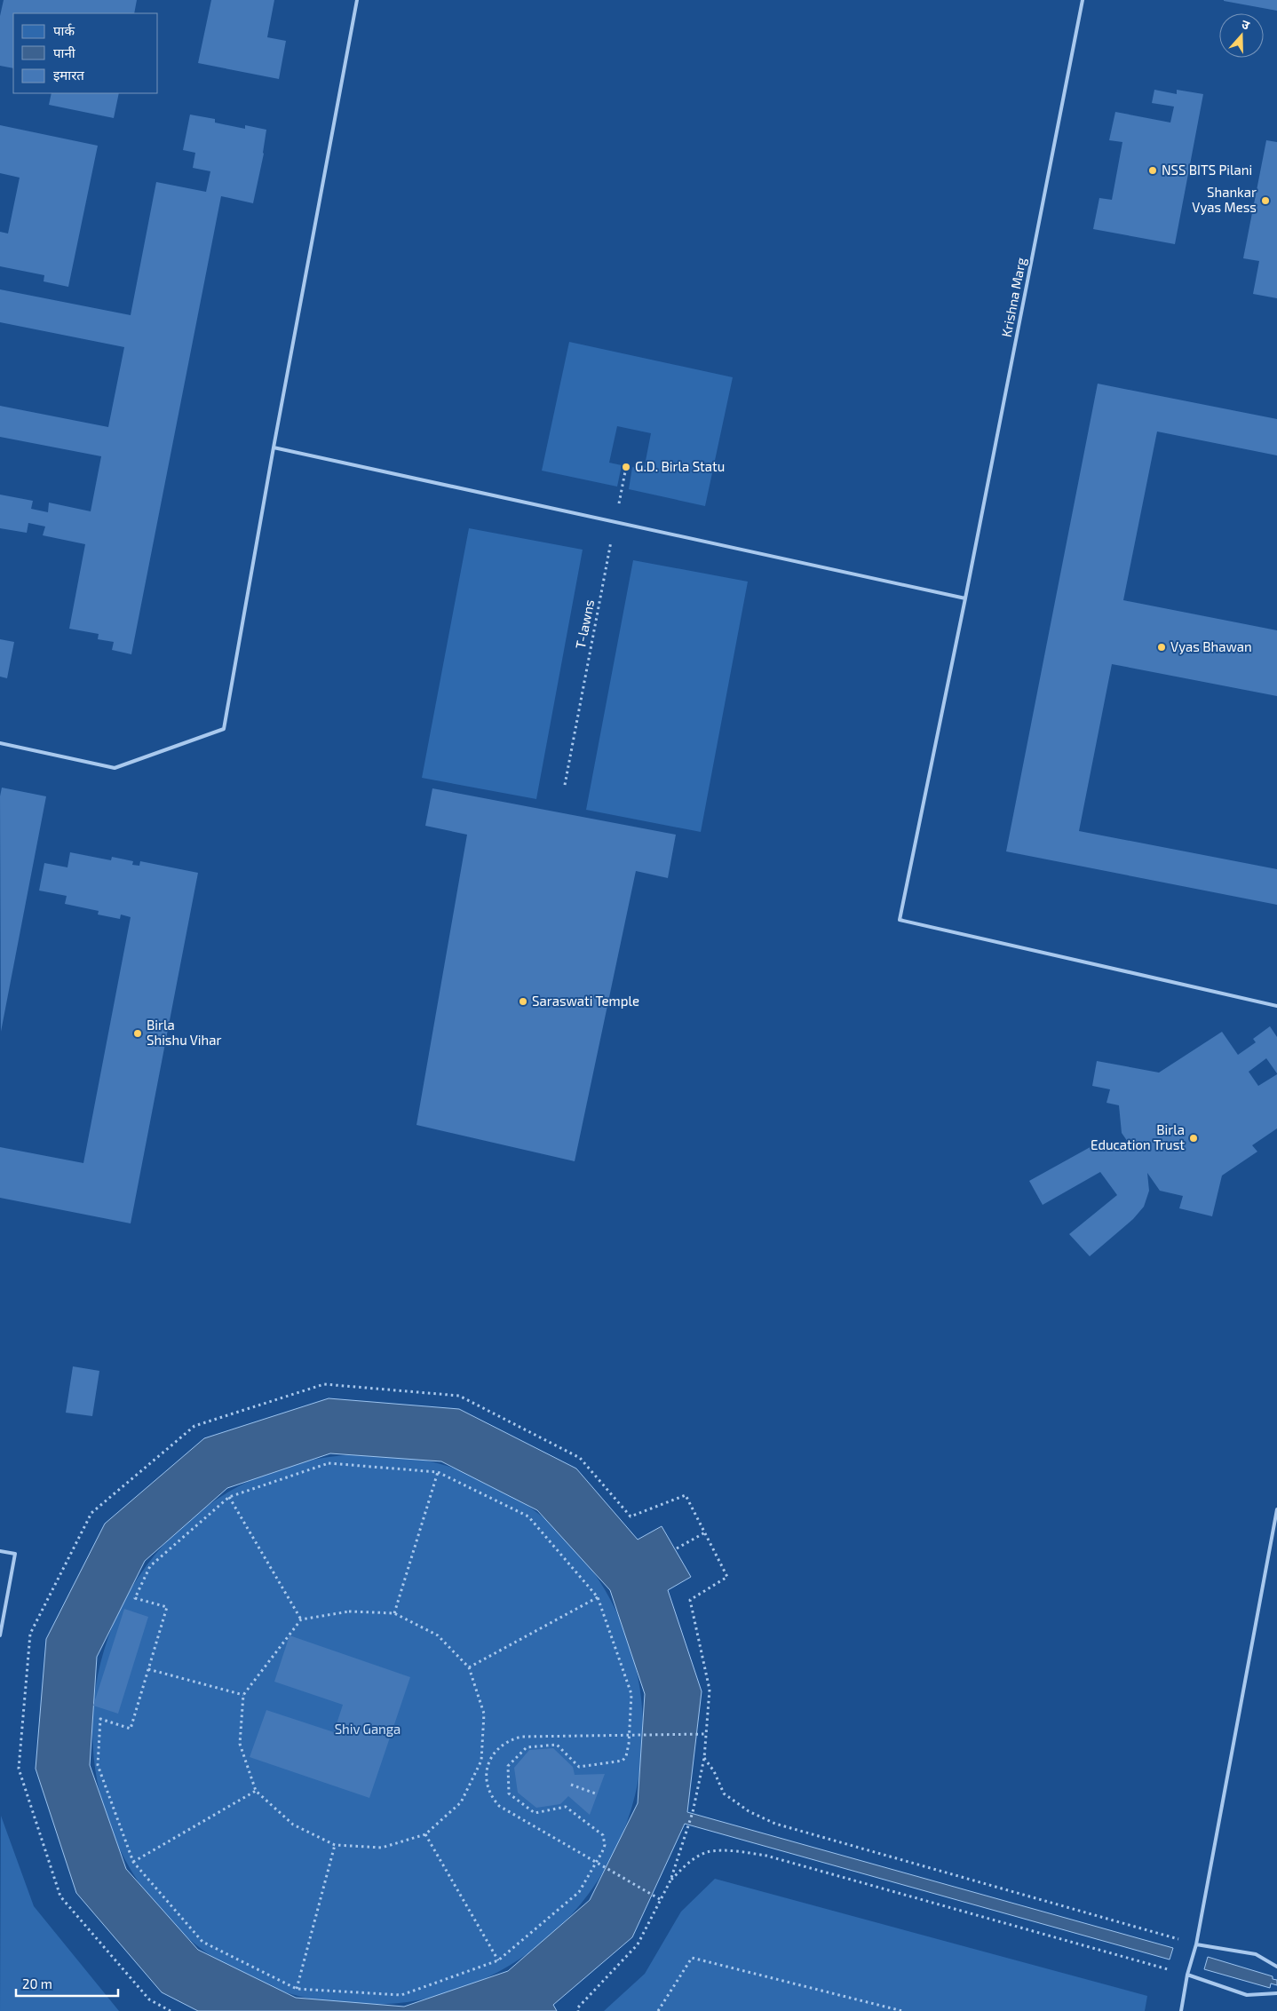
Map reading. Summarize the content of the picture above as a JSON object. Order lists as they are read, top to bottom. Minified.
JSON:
{"streets":{"lane":["Krishna Marg"],"path":["T-lawns"]},"parks":["Shiv Ganga"],"places":["NSS BITS Pilani","Shankar Vyas Mess","G.D. Birla Statu","Vyas Bhawan","Saraswati Temple","Birla Shishu Vihar","Birla Education Trust"],"legend":["पार्क","पानी","इमारत"],"scale_bar":"20 m","north":"top"}
